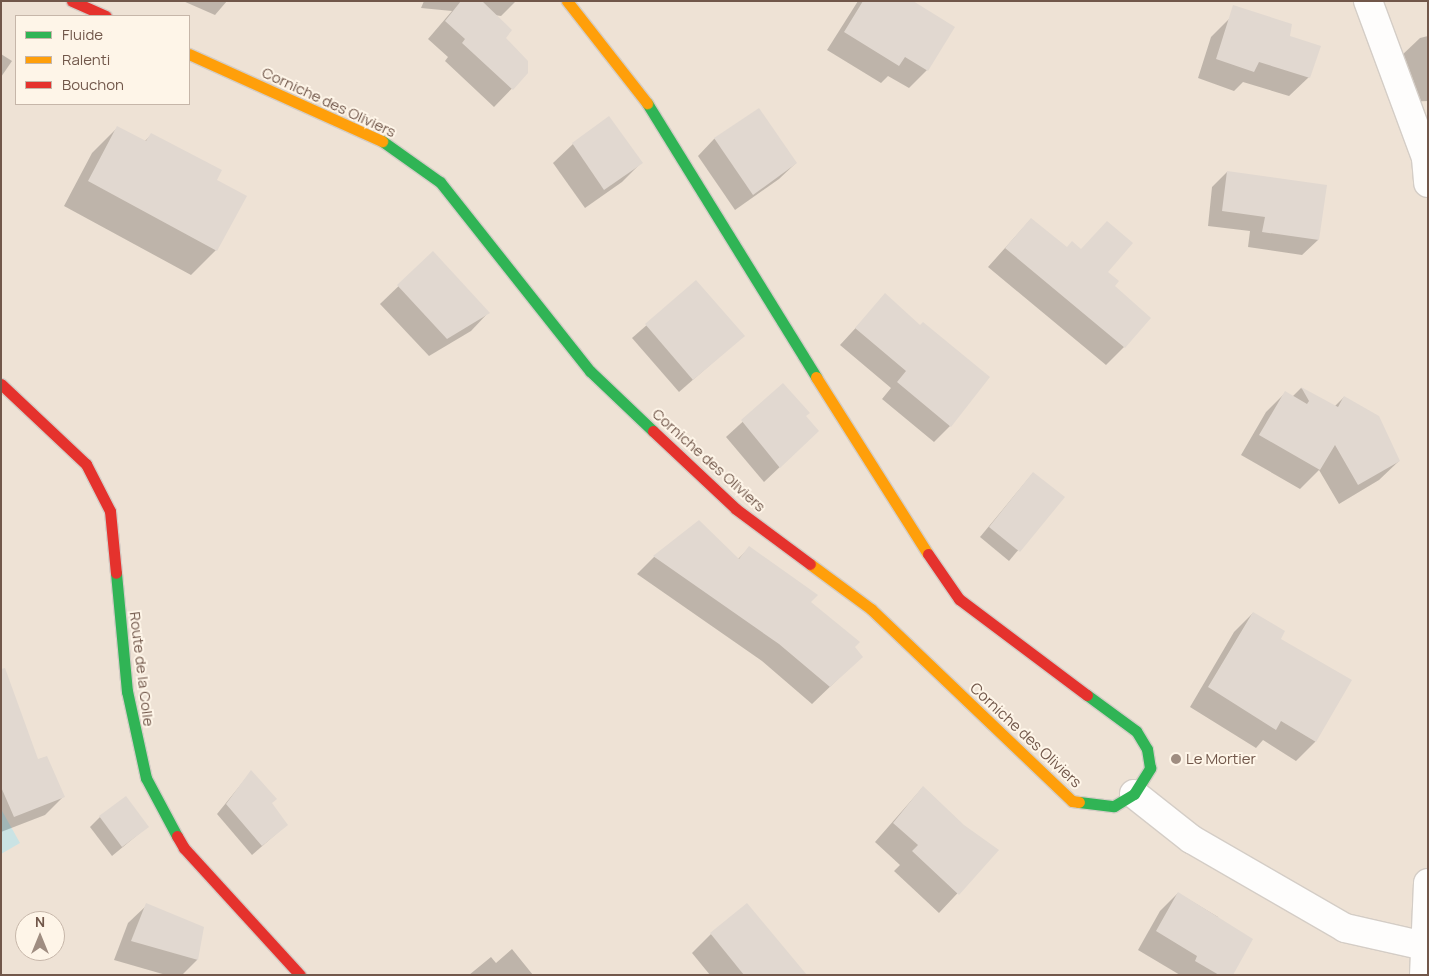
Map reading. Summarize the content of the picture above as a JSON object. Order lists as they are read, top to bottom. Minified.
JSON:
{"streets":{"street":["Corniche des Oliviers","Route de la Colle"]},"places":["Le Mortier"],"legend":["Fluide","Ralenti","Bouchon"],"north":"top"}
